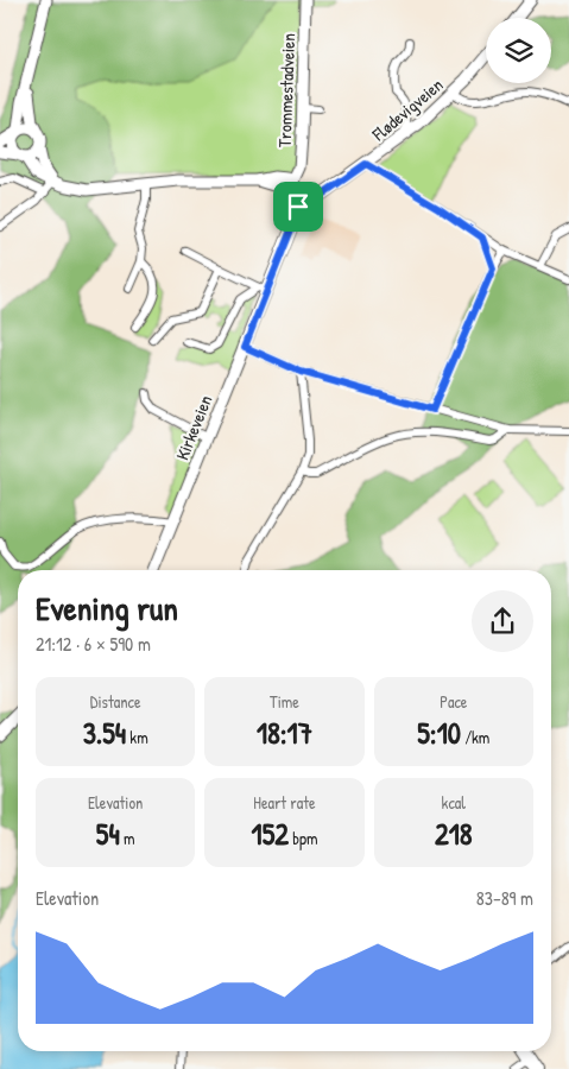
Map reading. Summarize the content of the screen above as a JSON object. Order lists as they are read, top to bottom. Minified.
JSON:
{"streets":{"main road":["Trommestadveien","Flødevigveien","Kirkeveien"]},"crossings":[["Trommestadveien","Kirkeveien"],["Flødevigveien","Kirkeveien"]],"page":{"heading":["Evening run","21:12 · 6 × 590 m"],"stats":[["Distance","3.54 km"],["Time","18:17"],["Pace","5:10 /km"],["Elevation","54 m"],["Heart rate","152 bpm"],["kcal","218"]],"chart":["Elevation","83–89 m"]}}
